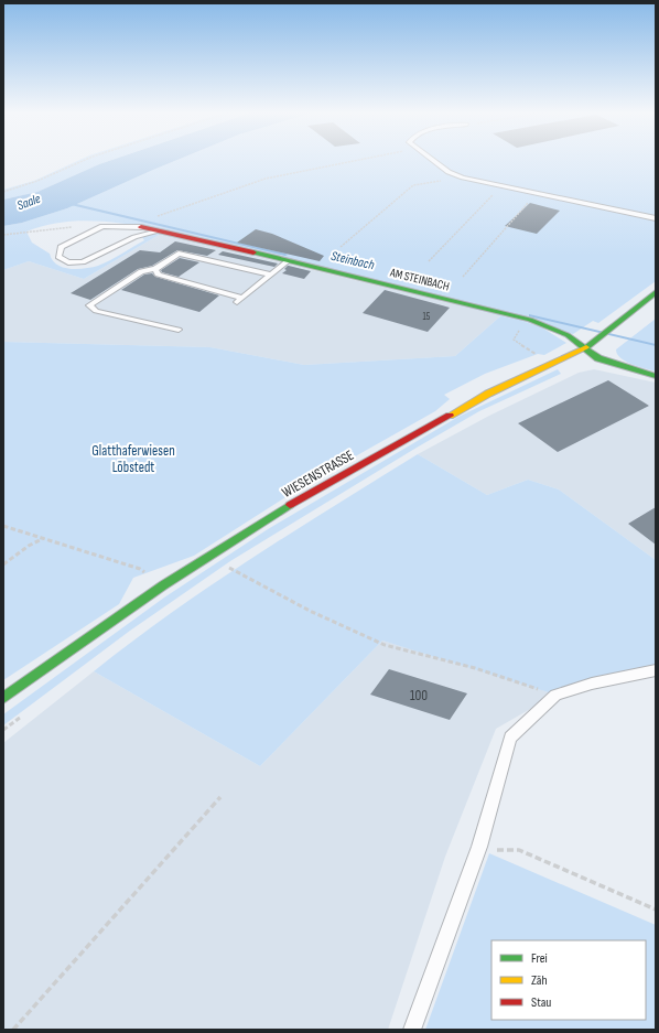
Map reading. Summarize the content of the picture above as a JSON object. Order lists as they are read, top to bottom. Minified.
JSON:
{"streets":{"street":["AM STEINBACH","WIESENSTRASSE"]},"crossings":[["AM STEINBACH","WIESENSTRASSE"]],"water":["Saale","Steinbach"],"parks":["Glatthaferwiesen Löbstedt"],"house_numbers":["15","100"],"legend":["Frei","Zäh","Stau"]}
